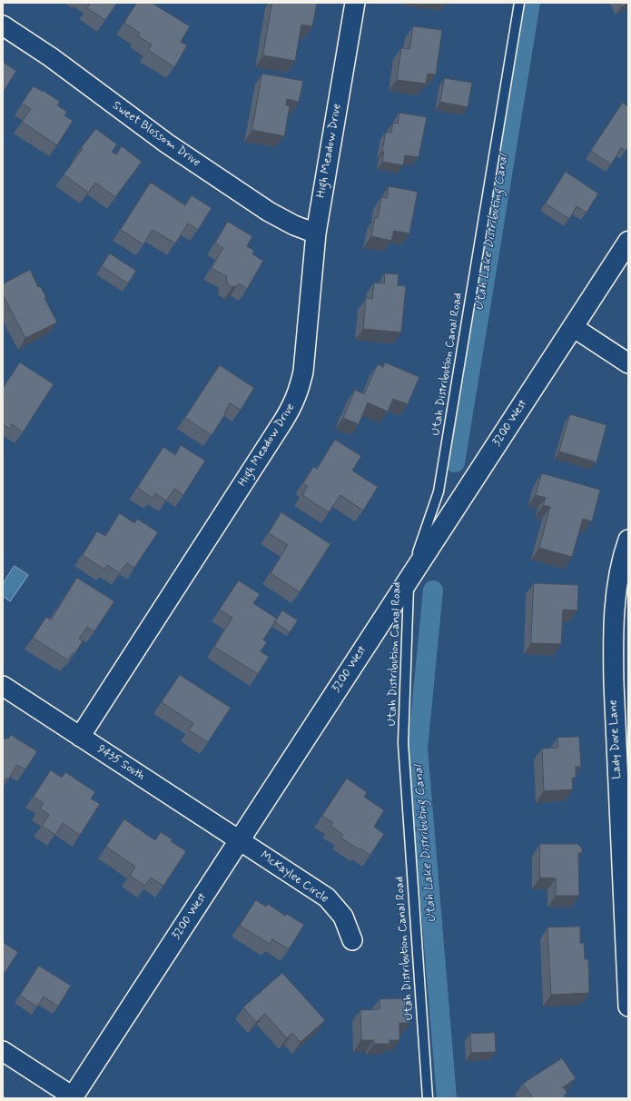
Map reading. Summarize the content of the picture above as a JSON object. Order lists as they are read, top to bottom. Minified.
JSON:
{"streets":{"street":["Sweet Blossom Drive","High Meadow Drive","3200 West","Lady Dove Lane","9435 South","McKaylee Circle"],"lane":["Utah Distribution Canal Road"]},"crossings":[["Sweet Blossom Drive","High Meadow Drive"],["High Meadow Drive","9435 South"],["Utah Distribution Canal Road","3200 West"],["3200 West","9435 South"],["3200 West","McKaylee Circle"],["9435 South","McKaylee Circle"]],"water":["Utah Lake Distributing Canal"]}
